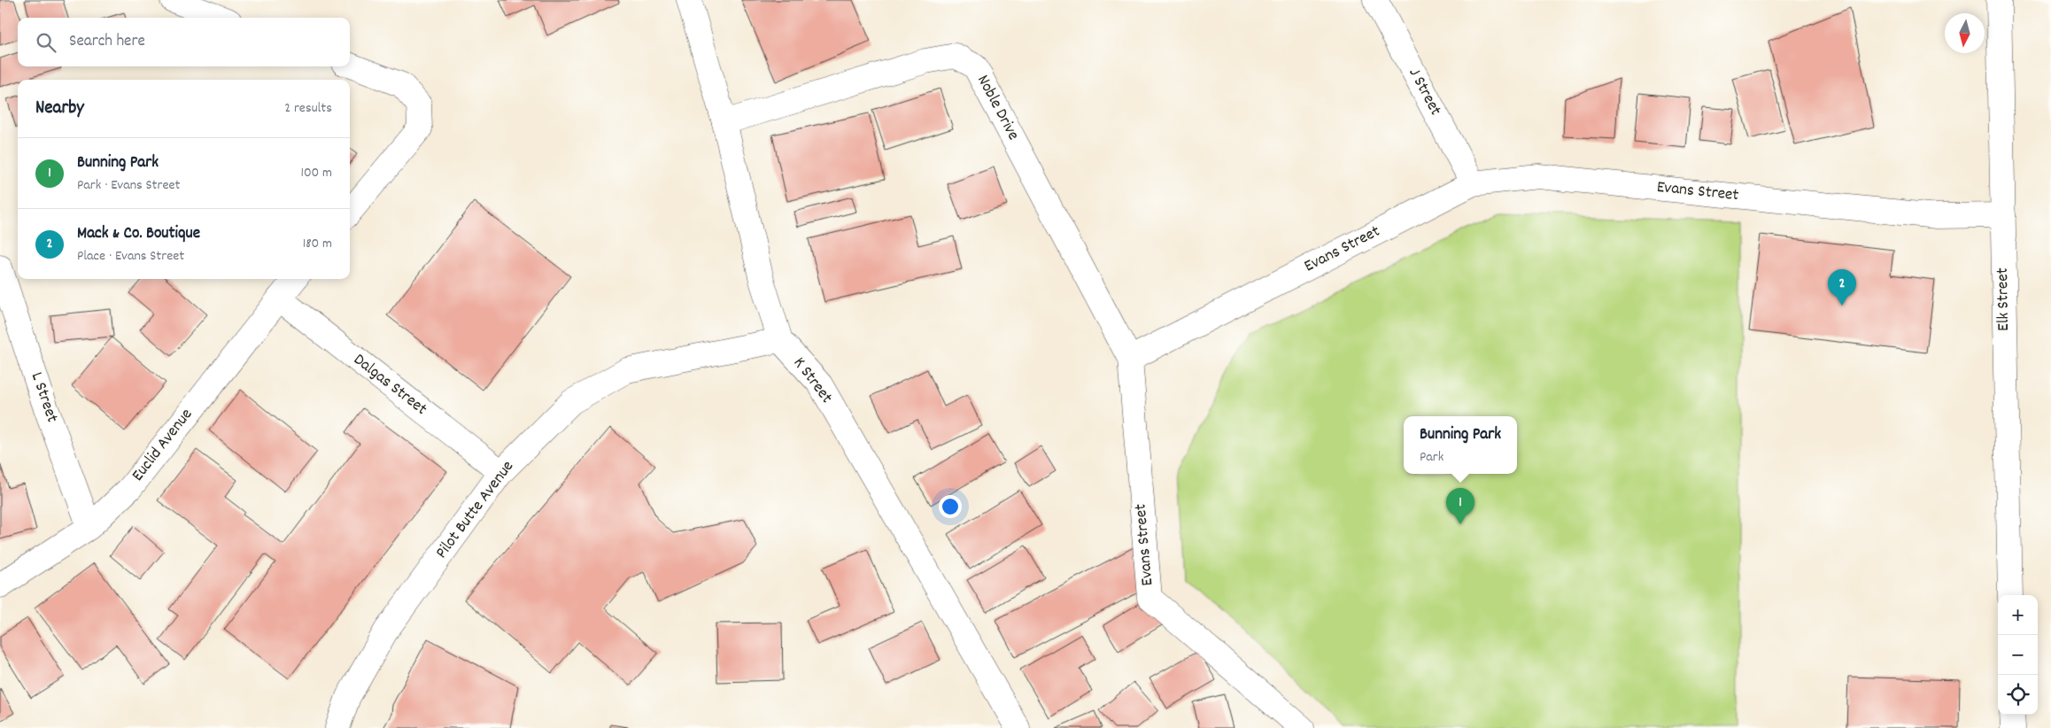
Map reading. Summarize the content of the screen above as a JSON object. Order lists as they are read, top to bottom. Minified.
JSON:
{"streets":{"street":["J Street","Noble Drive","Evans Street","Elk Street","K Street","Dalgas Street","L Street","Euclid Avenue","Pilot Butte Avenue"]},"crossings":[["J Street","Evans Street"],["Noble Drive","Evans Street"],["Noble Drive","K Street"],["Evans Street","Elk Street"],["K Street","Pilot Butte Avenue"],["Dalgas Street","Euclid Avenue"],["Dalgas Street","Pilot Butte Avenue"],["L Street","Euclid Avenue"]],"north":"bottom","page":{"search":"Search here","heading":["Nearby","2 results"],"list":[{"mark":"1","name":"Bunning Park","note":"Park · Evans Street","value":"100 m"},{"mark":"2","name":"Mack & Co. Boutique","note":"Place · Evans Street","value":"180 m"}],"pins":["2","1"],"popup":["Bunning Park","Park"],"map_buttons":["+","−"]}}
